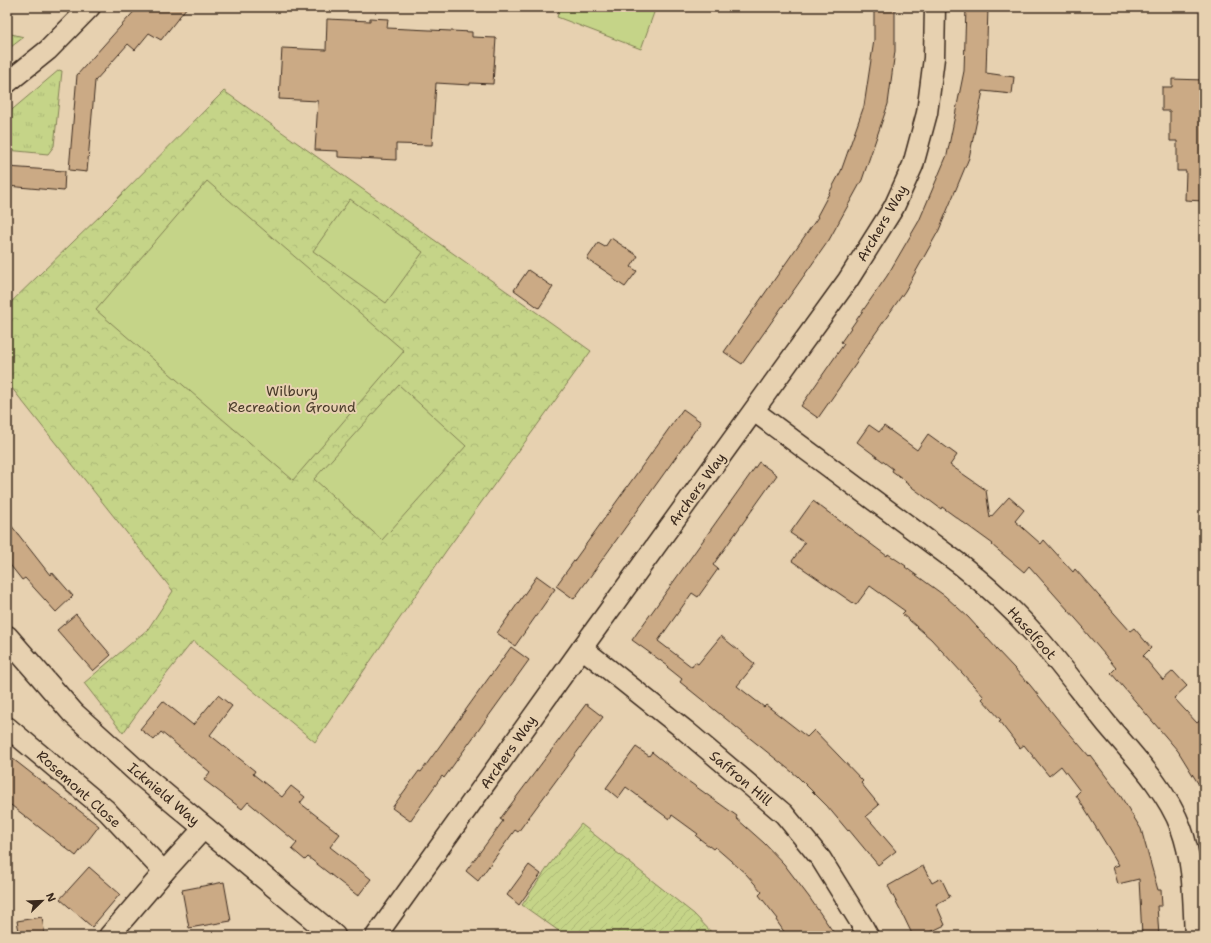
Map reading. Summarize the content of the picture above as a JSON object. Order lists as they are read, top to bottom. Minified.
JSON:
{"streets":{"street":["Archers Way","Haselfoot","Saffron Hill","Rosemont Close","Icknield Way"]},"crossings":[["Archers Way","Haselfoot"],["Archers Way","Saffron Hill"]],"parks":["Wilbury Recreation Ground"],"north":"top right"}
